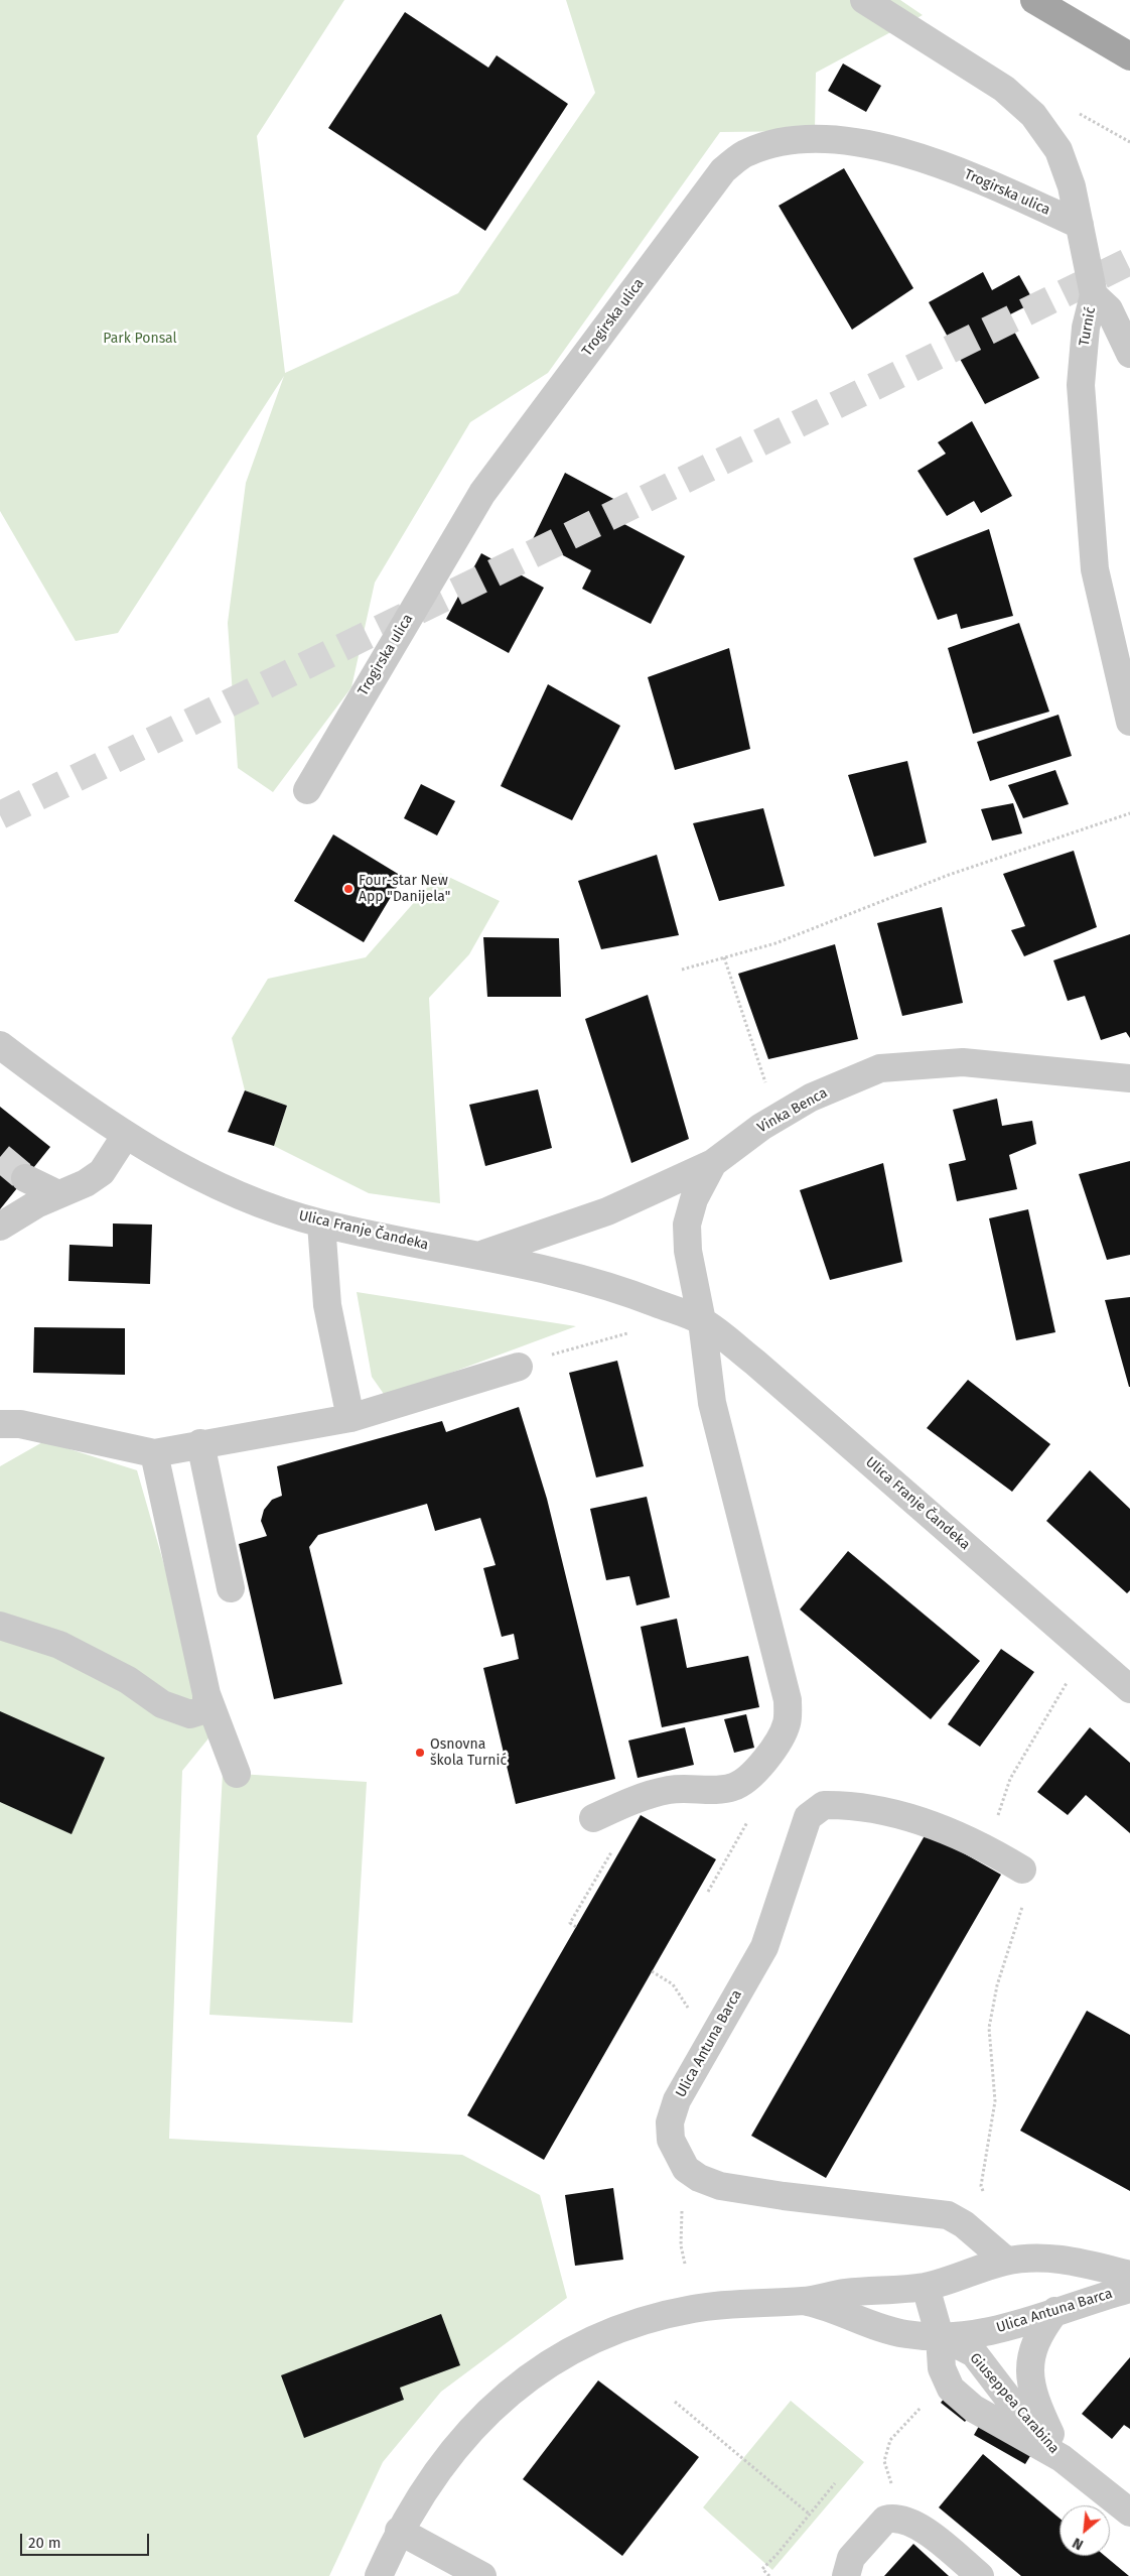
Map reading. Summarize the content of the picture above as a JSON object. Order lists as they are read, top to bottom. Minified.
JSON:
{"streets":{"street":["Trogirska ulica","Turnić","Vinka Benca","Ulica Franje Čandeka","Ulica Antuna Barca","Giuseppea Carabina"]},"crossings":[["Trogirska ulica","Turnić"],["Vinka Benca","Ulica Franje Čandeka"],["Ulica Antuna Barca","Giuseppea Carabina"]],"parks":["Park Ponsal"],"places":["Four-star New App \"Danijela\"","Osnovna škola Turnić"],"scale_bar":"20 m","north":"bottom left"}
